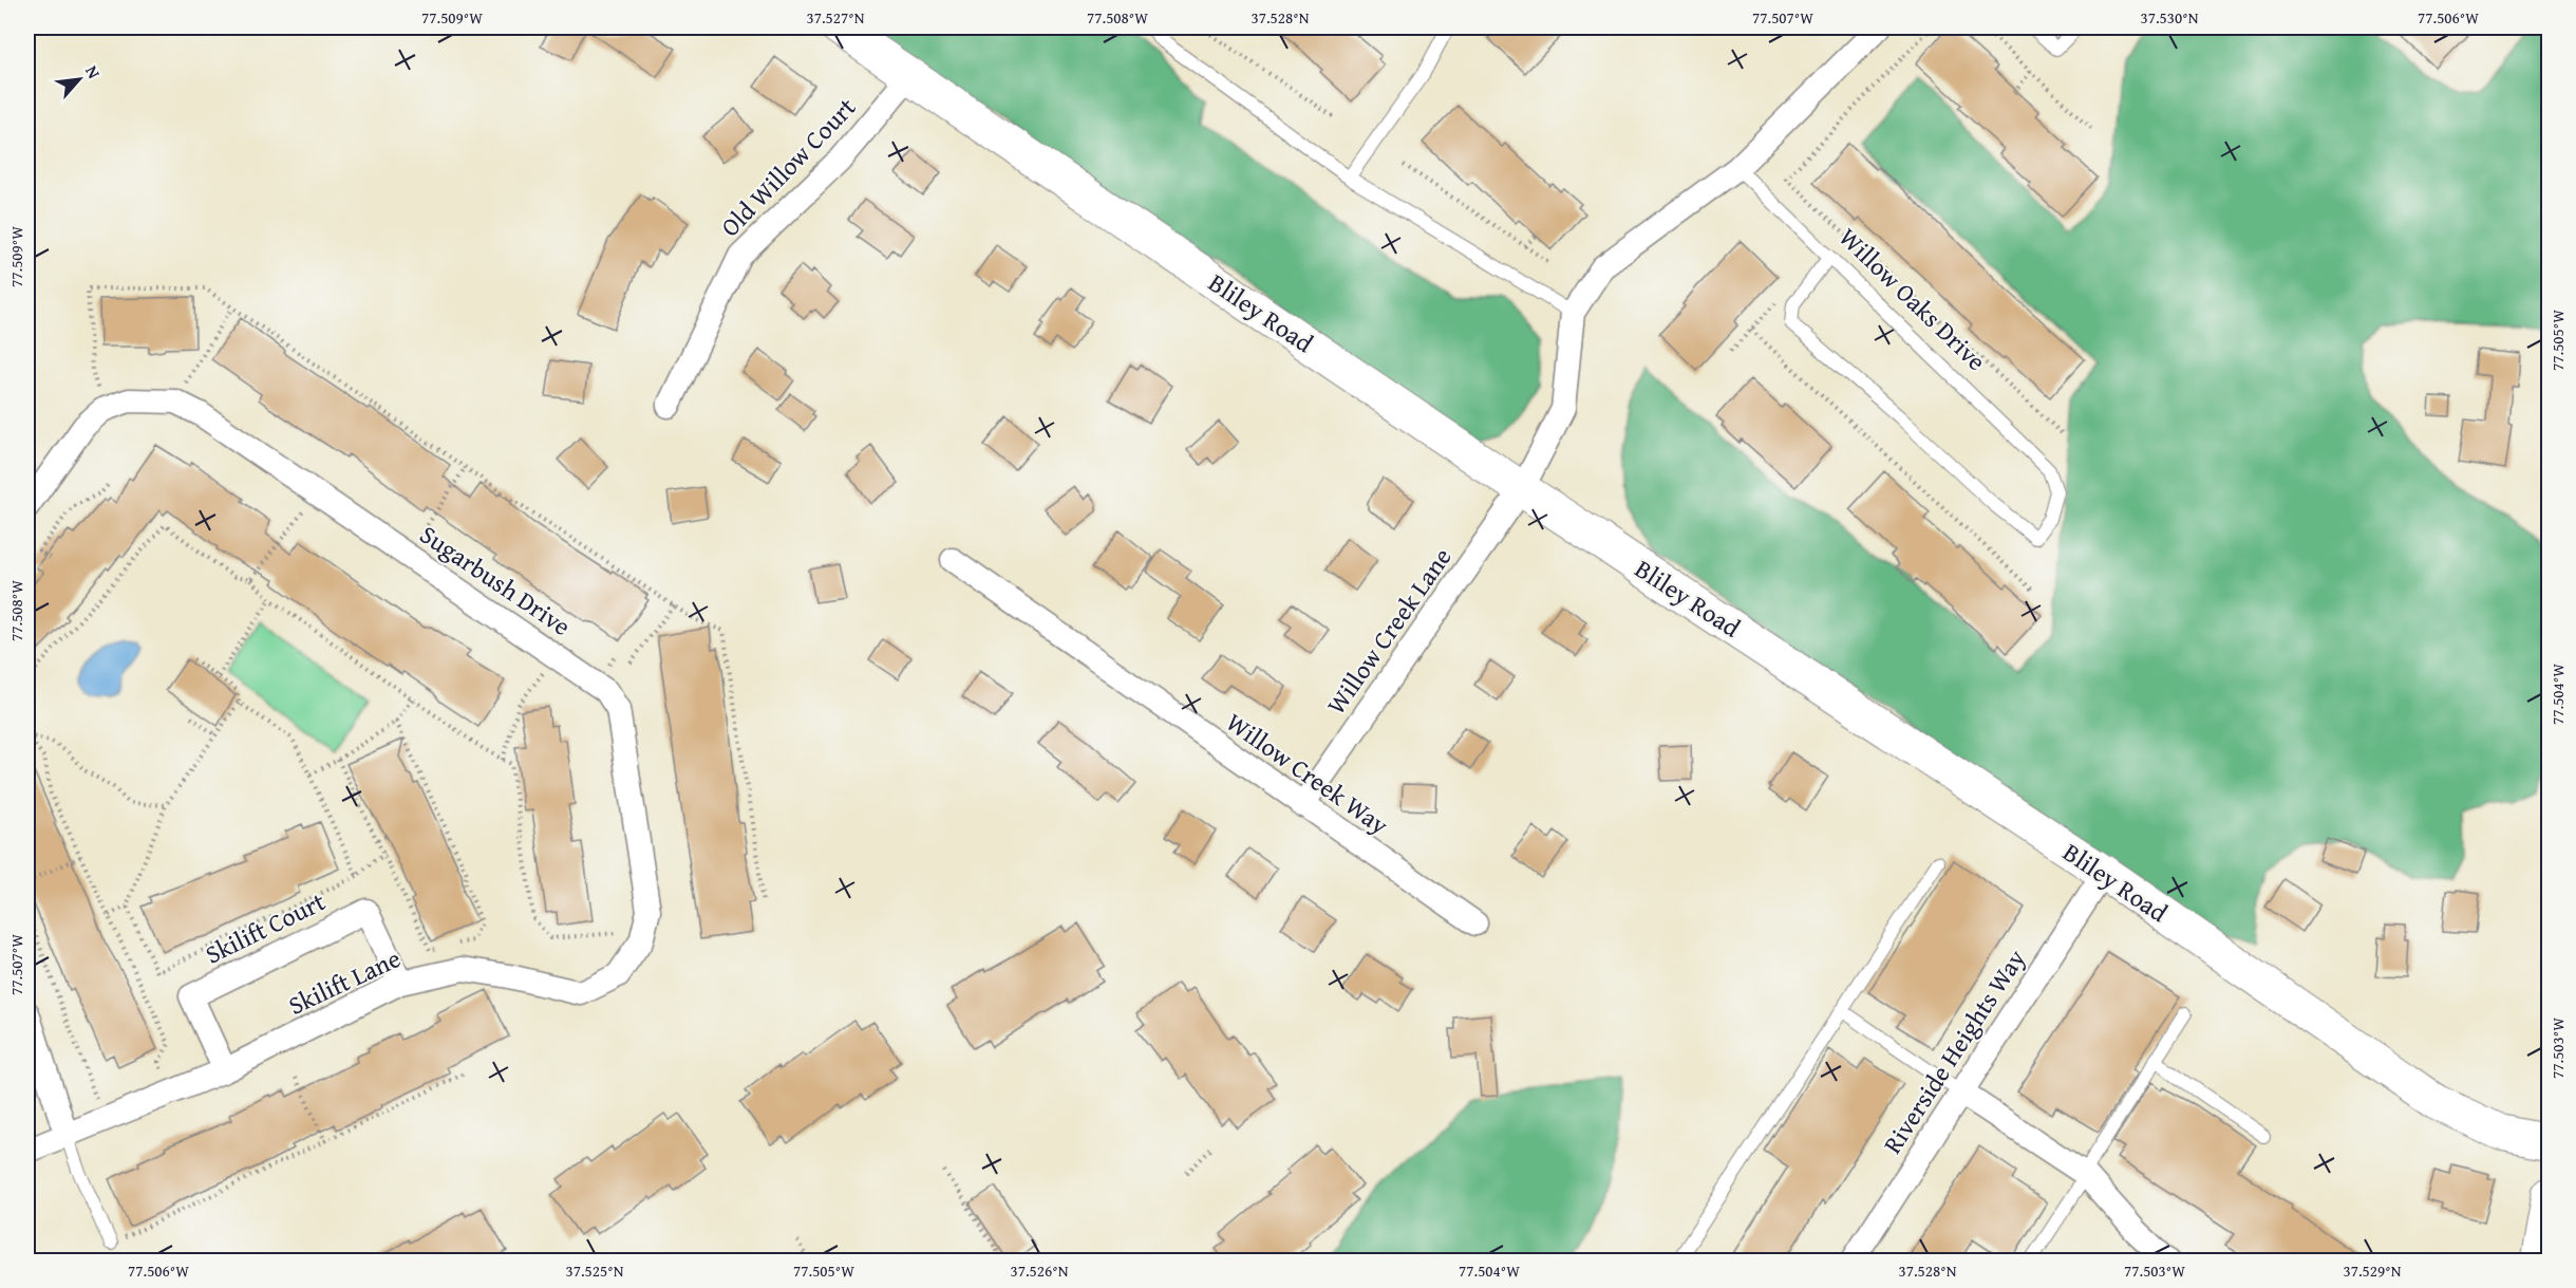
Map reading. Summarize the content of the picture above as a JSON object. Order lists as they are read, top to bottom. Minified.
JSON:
{"streets":{"street":["Old Willow Court","Bliley Road","Sugarbush Drive","Willow Creek Lane","Willow Creek Way","Skilift Court","Skilift Lane","Riverside Heights Way"],"lane":["Willow Oaks Drive"]},"crossings":[["Old Willow Court","Bliley Road"],["Bliley Road","Willow Creek Lane"],["Bliley Road","Riverside Heights Way"],["Sugarbush Drive","Skilift Lane"],["Willow Creek Lane","Willow Creek Way"],["Skilift Court","Skilift Lane"]],"north":"top right","coordinates":["77.509°W","37.527°N","77.508°W","37.528°N","77.507°W","37.530°N","77.506°W","77.505°W","77.504°W","77.503°W","37.525°N","37.526°N","37.529°N"]}
